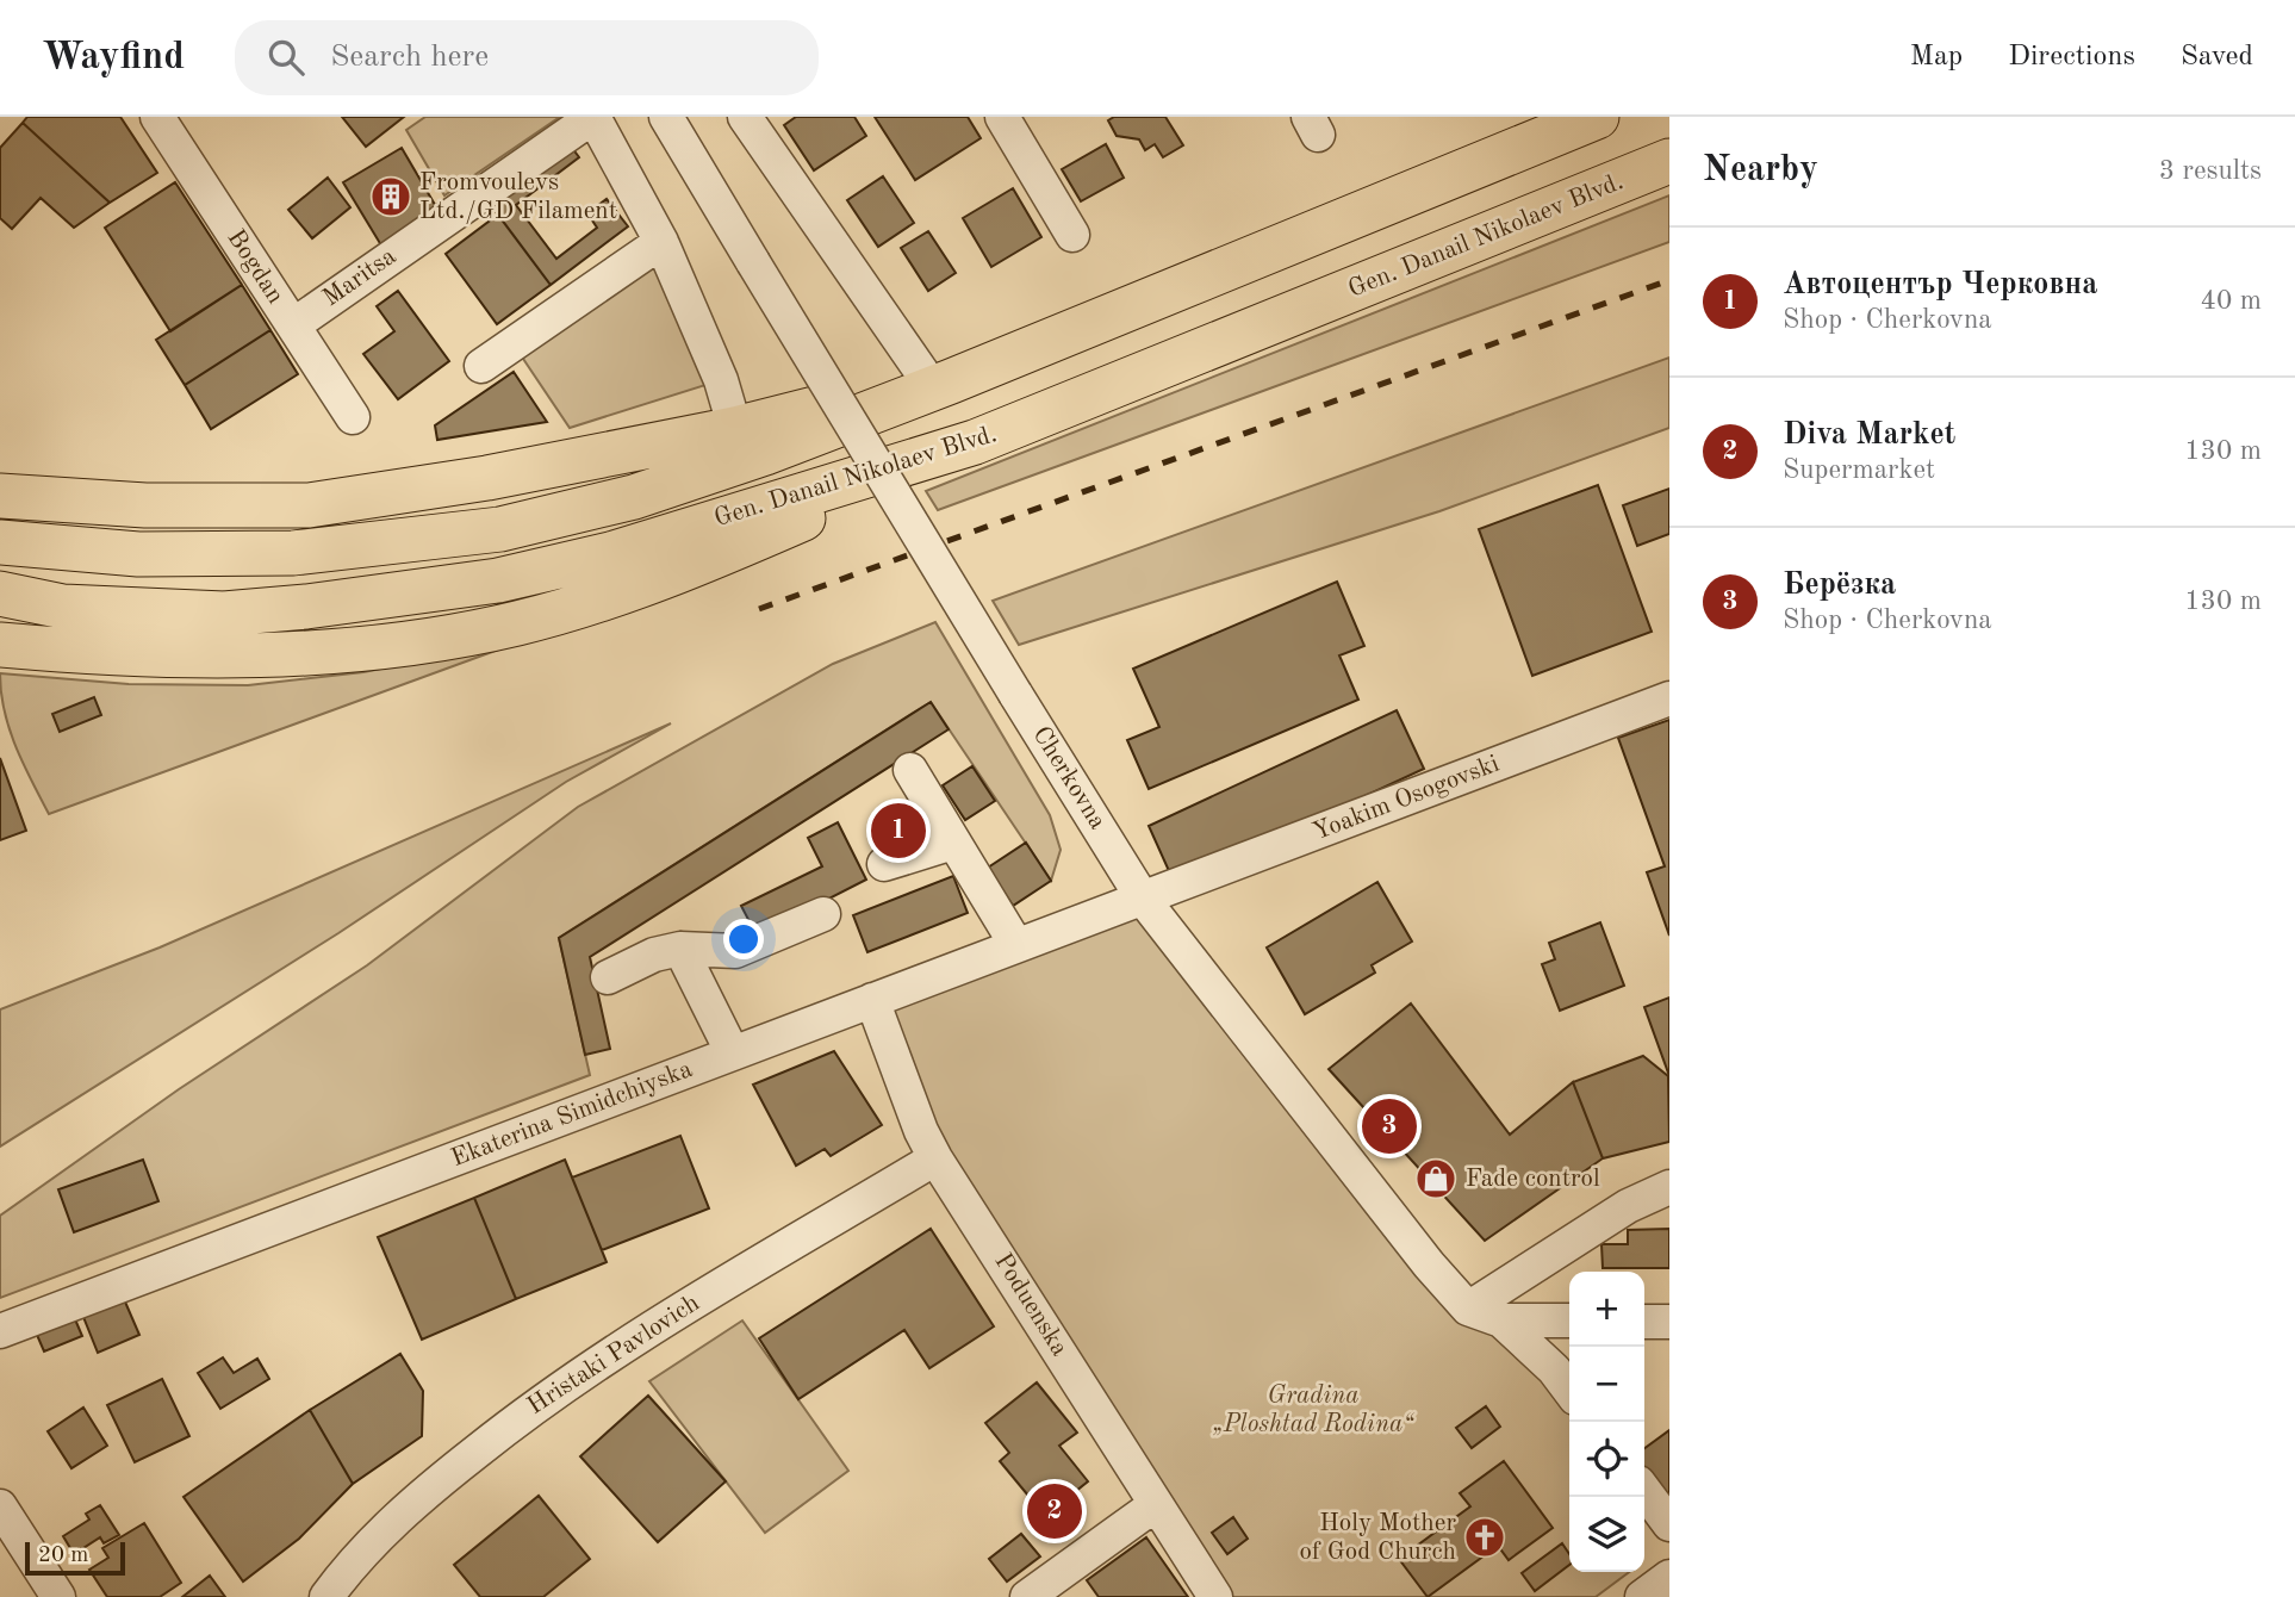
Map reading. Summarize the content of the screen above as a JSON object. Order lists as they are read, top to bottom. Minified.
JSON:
{"streets":{"main road":["Gen. Danail Nikolaev Blvd."],"street":["Bogdan","Maritsa","Cherkovna","Yoakim Osogovski","Ekaterina Simidchiyska","Poduenska","Hristaki Pavlovich"]},"crossings":[["Bogdan","Maritsa"],["Cherkovna","Yoakim Osogovski"],["Cherkovna","Ekaterina Simidchiyska"],["Yoakim Osogovski","Ekaterina Simidchiyska"],["Ekaterina Simidchiyska","Poduenska"],["Poduenska","Hristaki Pavlovich"]],"parks":["Gradina „Ploshtad Rodina“"],"places":{"building":["Fromvoulevs Ltd./GD Filament"],"shop":["Fade control"],"church":["Holy Mother of God Church"]},"scale_bar":"20 m","page":{"header":"Wayfind","search":"Search here","nav":["Map","Directions","Saved"],"heading":["Nearby","3 results"],"list":[{"mark":"1","name":"Автоцентър Черковна","note":"Shop · Cherkovna","value":"40 m"},{"mark":"2","name":"Diva Market","note":"Supermarket","value":"130 m"},{"mark":"3","name":"Берёзка","note":"Shop · Cherkovna","value":"130 m"}],"pins":["1","3","2"],"map_buttons":["+","−"],"scale":"20 m"}}
